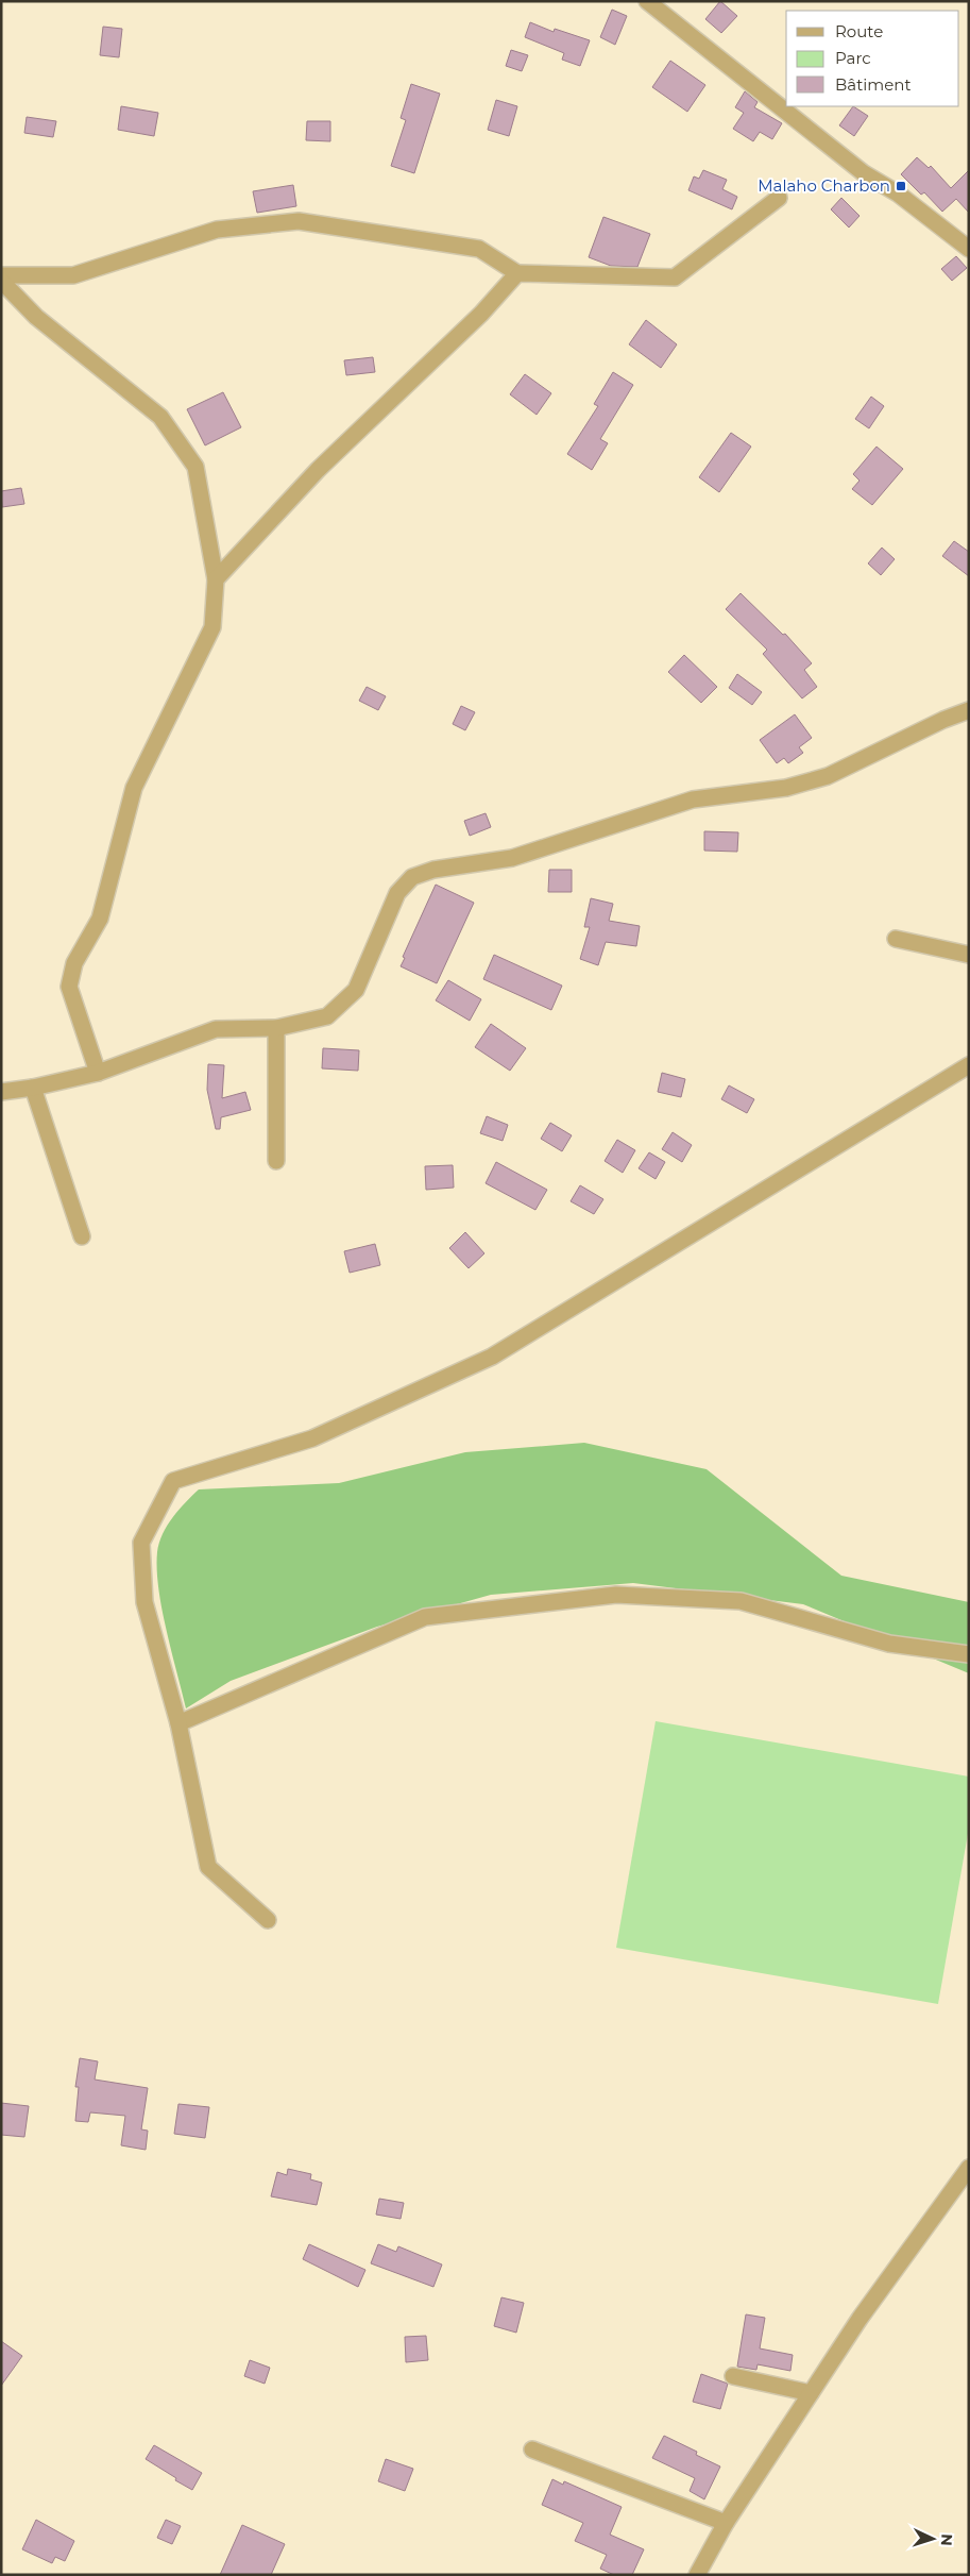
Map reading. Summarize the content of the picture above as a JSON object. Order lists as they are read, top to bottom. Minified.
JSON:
{"places":{"transit":["Malaho Charbon"]},"legend":["Route","Parc","Bâtiment"],"north":"right"}
